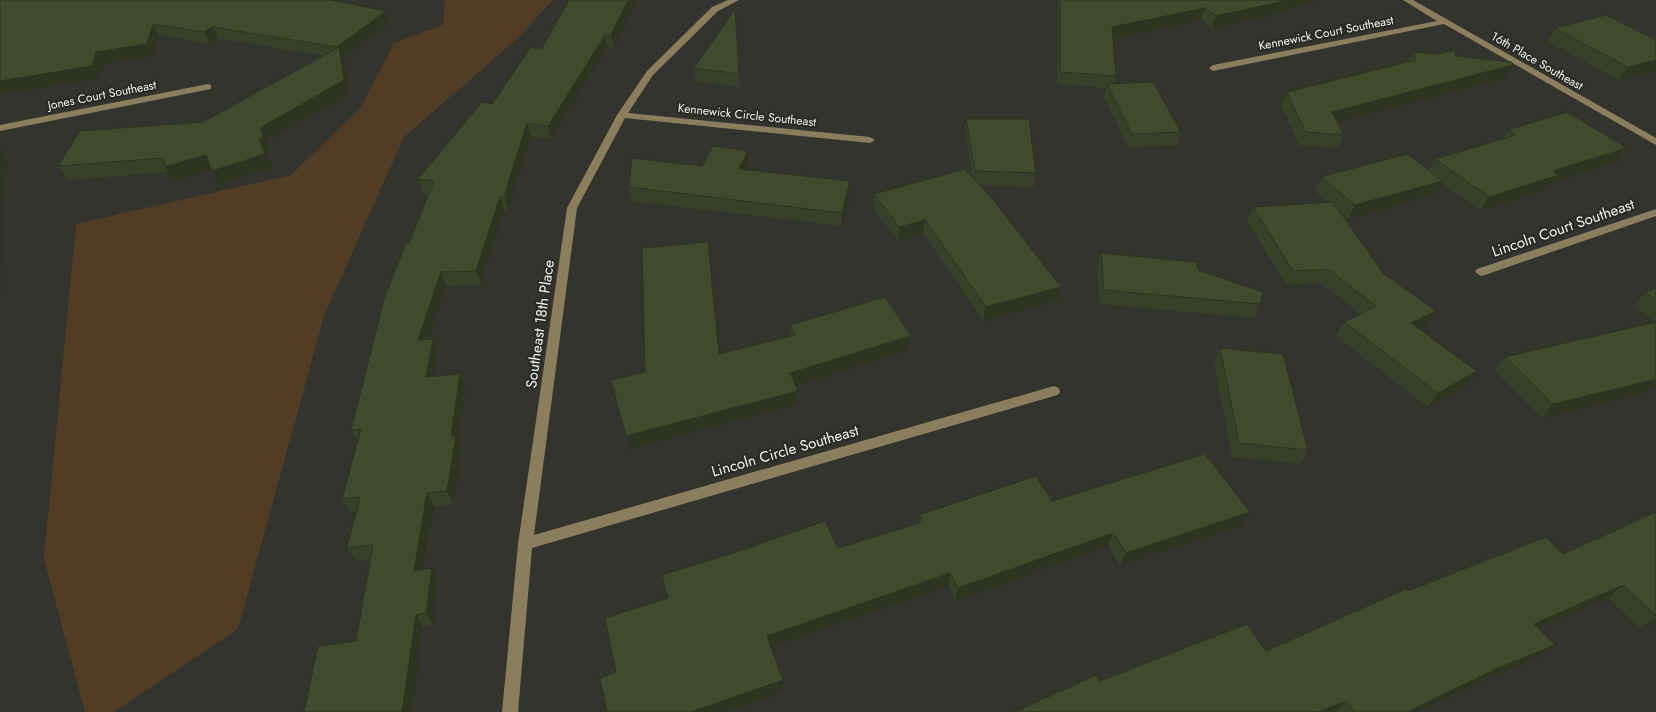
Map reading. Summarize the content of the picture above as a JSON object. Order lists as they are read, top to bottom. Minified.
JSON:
{"streets":{"street":["Kennewick Court Southeast","16th Place Southeast","Jones Court Southeast","Kennewick Circle Southeast","Lincoln Court Southeast","Southeast 18th Place","Lincoln Circle Southeast"]},"crossings":[["Kennewick Court Southeast","16th Place Southeast"],["Kennewick Circle Southeast","Southeast 18th Place"],["Southeast 18th Place","Lincoln Circle Southeast"]]}
